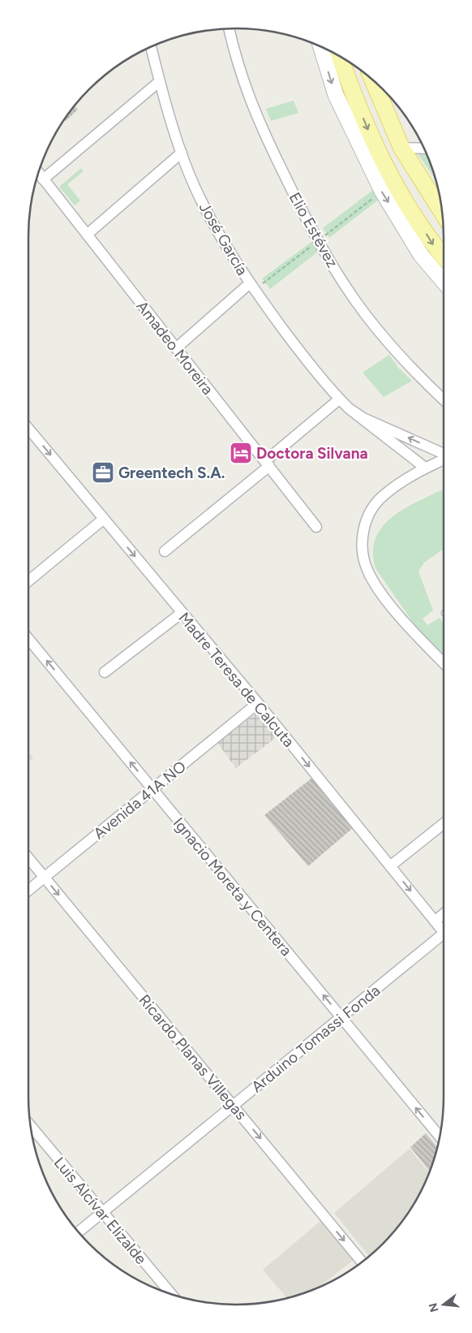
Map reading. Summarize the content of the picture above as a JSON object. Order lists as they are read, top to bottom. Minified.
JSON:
{"streets":{"street":["Elio Estévez","José García","Amadeo Moreira","Madre Teresa de Calcuta","Avenida 41A NO","Ignacio Moreta y Centera","Arduino Tomassi Fonda","Ricardo Planas Villegas","Luis Alcívar Elizalde"]},"crossings":[["Madre Teresa de Calcuta","Avenida 41A NO"],["Avenida 41A NO","Ignacio Moreta y Centera"],["Avenida 41A NO","Ricardo Planas Villegas"],["Ignacio Moreta y Centera","Arduino Tomassi Fonda"],["Arduino Tomassi Fonda","Ricardo Planas Villegas"],["Arduino Tomassi Fonda","Luis Alcívar Elizalde"]],"one_way":["Madre Teresa de Calcuta","Ignacio Moreta y Centera","Ricardo Planas Villegas"],"places":{"hotel":["Doctora Silvana"],"office":["Greentech S.A."]},"north":"left"}
